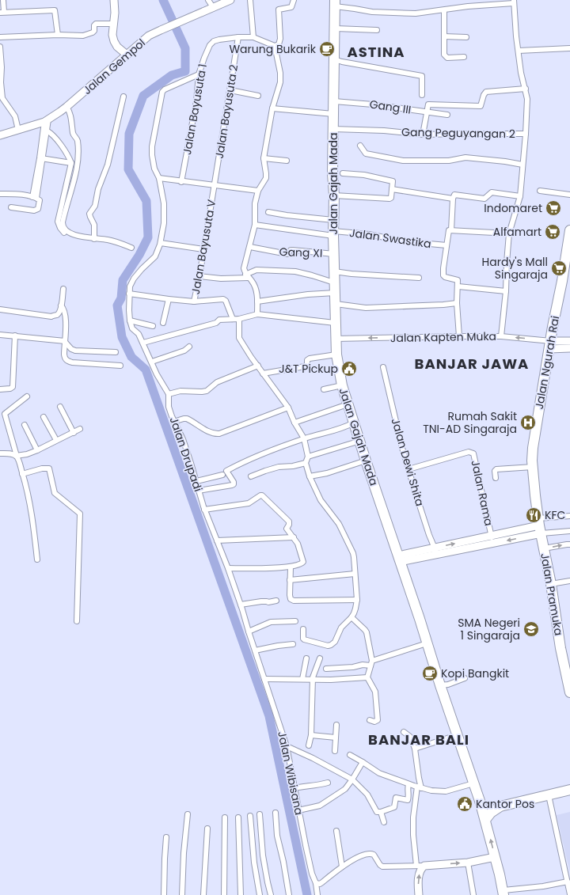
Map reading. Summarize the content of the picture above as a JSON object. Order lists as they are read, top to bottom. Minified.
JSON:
{"streets":{"highway":["Jalan Gajah Mada","Jalan Ngurah Rai","Jalan Pramuka"],"street":["Jalan Gempol","Gang III","Jalan Bayusuta 1","Jalan Bayusuta 2","Gang Peguyangan 2","Jalan Swastika","Jalan Bayusuta V","Gang XI","Jalan Kapten Muka","Jalan Drupadi","Jalan Dewi Shita","Jalan Rama","Jalan Wibisana"]},"crossings":[["Gang III","Jalan Gajah Mada"],["Jalan Bayusuta 1","Jalan Bayusuta 2"],["Jalan Bayusuta 1","Jalan Drupadi"],["Jalan Bayusuta 2","Jalan Bayusuta V"],["Gang Peguyangan 2","Jalan Gajah Mada"],["Jalan Gajah Mada","Jalan Swastika"],["Jalan Gajah Mada","Gang XI"],["Jalan Gajah Mada","Jalan Kapten Muka"],["Jalan Bayusuta V","Jalan Drupadi"],["Jalan Kapten Muka","Jalan Ngurah Rai"],["Jalan Ngurah Rai","Jalan Pramuka"],["Jalan Drupadi","Jalan Wibisana"],["Jalan Dewi Shita","Jalan Rama"]],"districts":["ASTINA","BANJAR JAWA","BANJAR BALI"],"places":{"cafe":["Warung Bukarik","Kopi Bangkit"],"supermarket":["Indomaret","Alfamart","Hardy's Mall Singaraja"],"public building":["J&T Pickup","Kantor Pos"],"hospital":["Rumah Sakit TNI-AD Singaraja"],"restaurant":["KFC"],"school or university":["SMA Negeri 1 Singaraja"]}}
